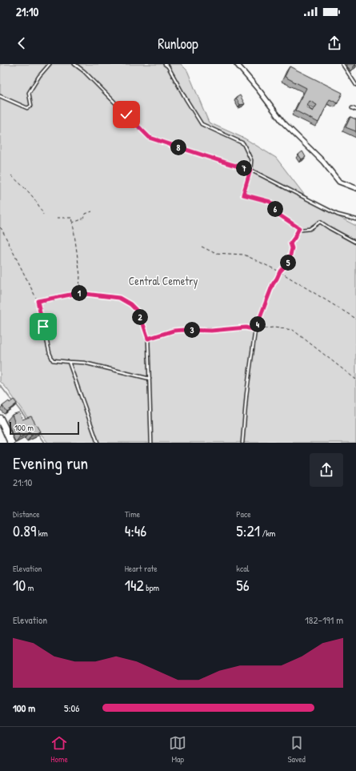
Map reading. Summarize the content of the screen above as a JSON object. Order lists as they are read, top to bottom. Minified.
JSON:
{"parks":["Central Cemetry"],"scale_bar":"100 m","page":{"status":"21:10","header":"Runloop","pins":["8","7","6","5","1","2","4","3"],"scale":"100 m","heading":["Evening run","21:10"],"stats":[["Distance","0.89 km"],["Time","4:46"],["Pace","5:21 /km"],["Elevation","10 m"],["Heart rate","142 bpm"],["kcal","56"]],"chart":["Elevation","182–191 m"],"list":[{"name":"100 m","note":"5:06"}],"tabs":["Home","Map","Saved"]}}
